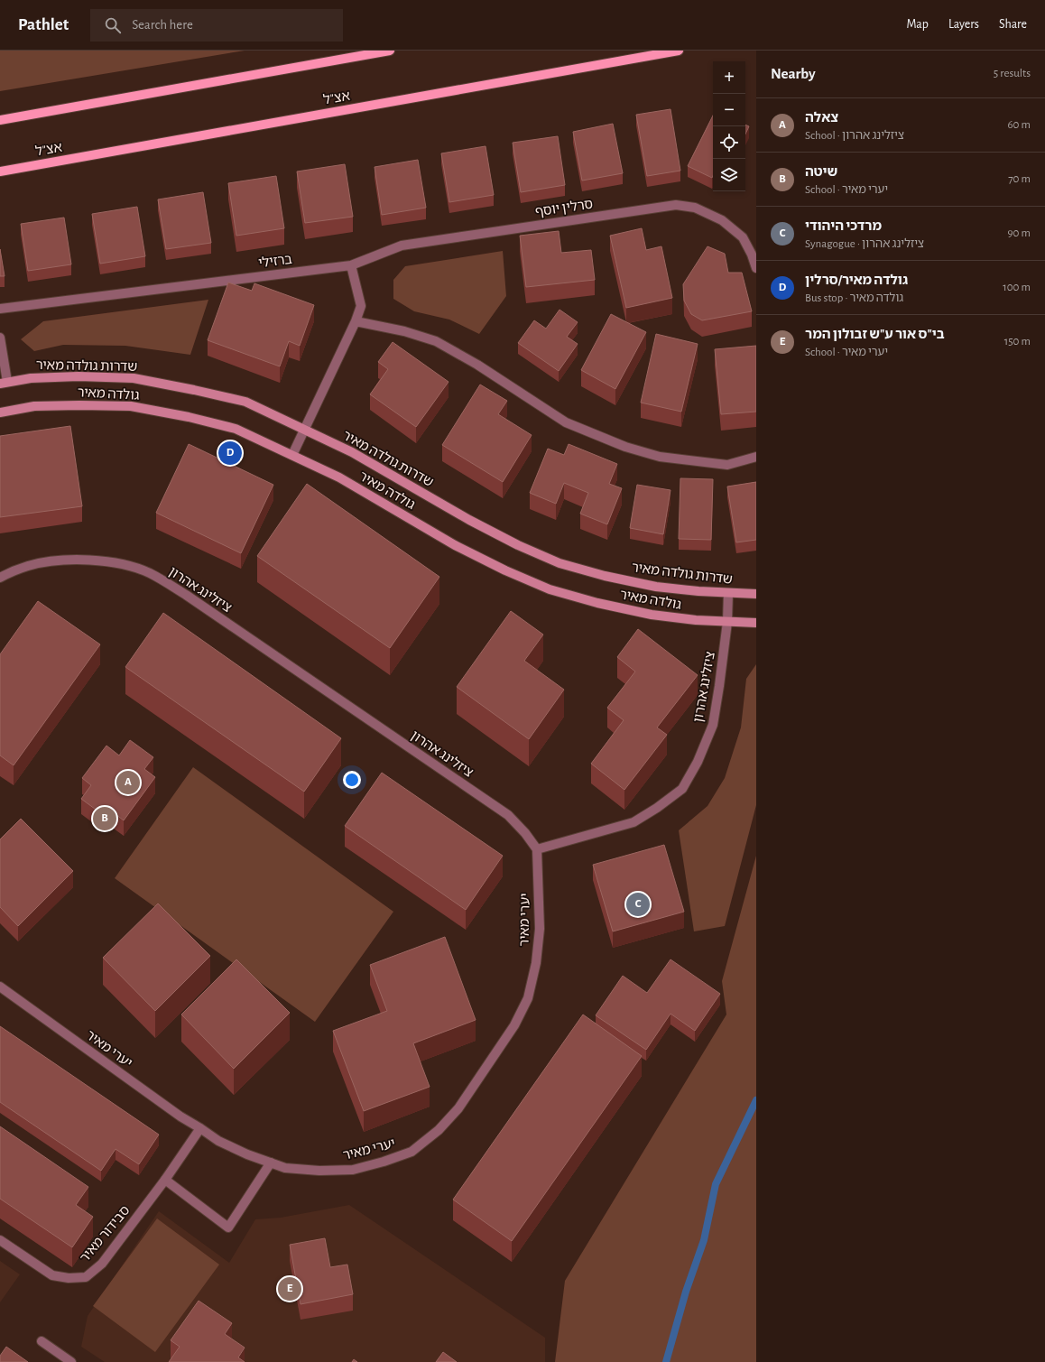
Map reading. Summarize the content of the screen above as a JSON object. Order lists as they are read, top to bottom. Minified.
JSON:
{"streets":{"main road":["אצ\"ל"],"street":["סרלין יוסף","ברזילי","שדרות גולדה מאיר","גולדה מאיר","ציזלינג אהרון","יערי מאיר","סבידור מאיר"]},"crossings":[["סרלין יוסף","ברזילי"],["שדרות גולדה מאיר","ציזלינג אהרון"],["גולדה מאיר","ציזלינג אהרון"],["ציזלינג אהרון","יערי מאיר"],["יערי מאיר","סבידור מאיר"]],"page":{"header":"Pathlet","search":"Search here","nav":["Map","Layers","Share"],"heading":["Nearby","5 results"],"map_buttons":["+","−"],"list":[{"mark":"A","name":"צאלה","note":"School · ציזלינג אהרון","value":"60 m"},{"mark":"B","name":"שיטה","note":"School · יערי מאיר","value":"70 m"},{"mark":"C","name":"מרדכי היהודי","note":"Synagogue · ציזלינג אהרון","value":"90 m"},{"mark":"D","name":"גולדה מאיר/סרלין","note":"Bus stop · גולדה מאיר","value":"100 m"},{"mark":"E","name":"בי\"ס אור ע\"ש זבולון המר","note":"School · יערי מאיר","value":"150 m"}],"pins":["D","A","B","C","E"]}}
